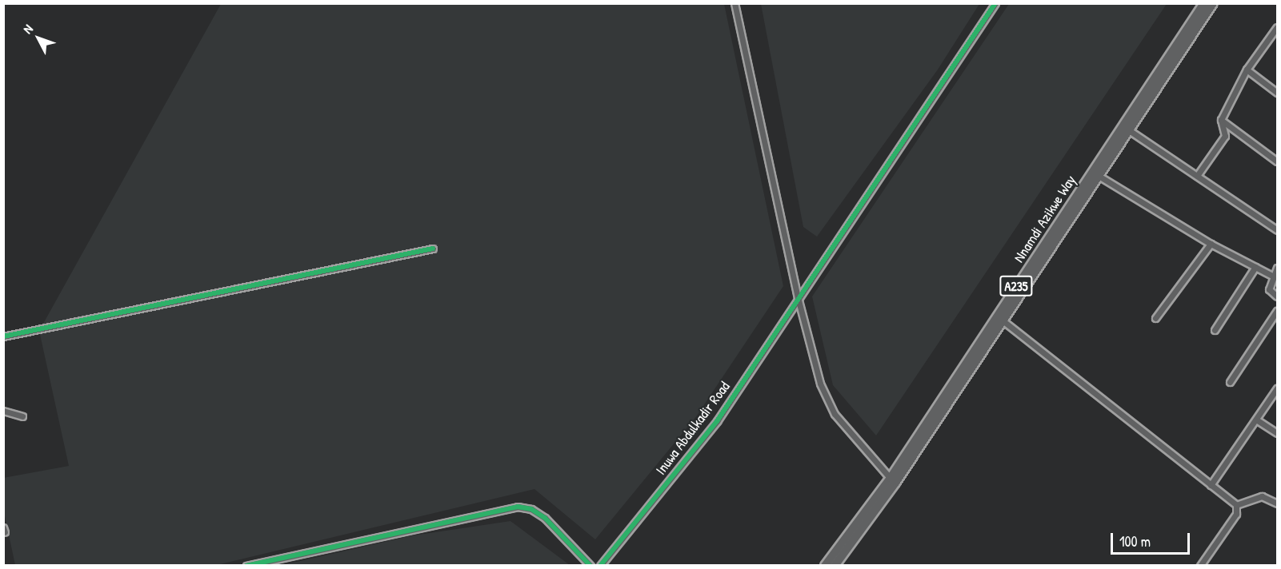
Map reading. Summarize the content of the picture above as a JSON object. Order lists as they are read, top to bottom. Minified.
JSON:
{"streets":{"highway":["Nnamdi Azikwe Way","A235"],"street":["Inuwa Abdulkadir Road"]},"scale_bar":"100 m","north":"top left"}
